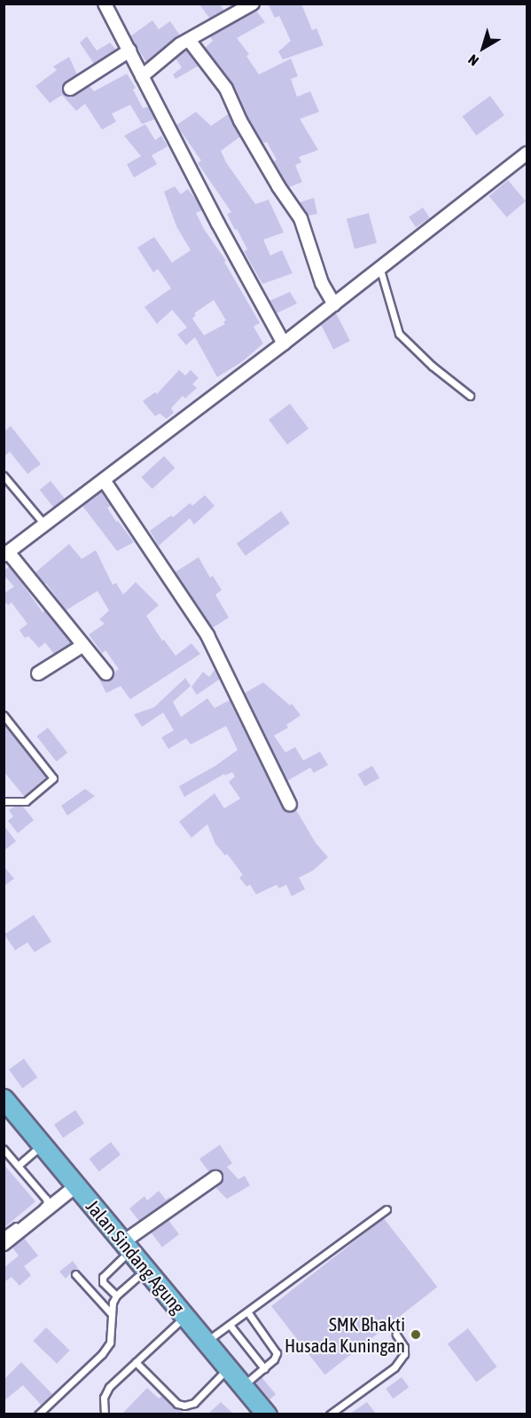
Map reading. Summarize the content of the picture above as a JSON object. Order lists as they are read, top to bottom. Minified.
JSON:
{"streets":{"main road":["Jalan Sindang Agung"]},"places":["SMK Bhakti Husada Kuningan"],"north":"bottom left"}
